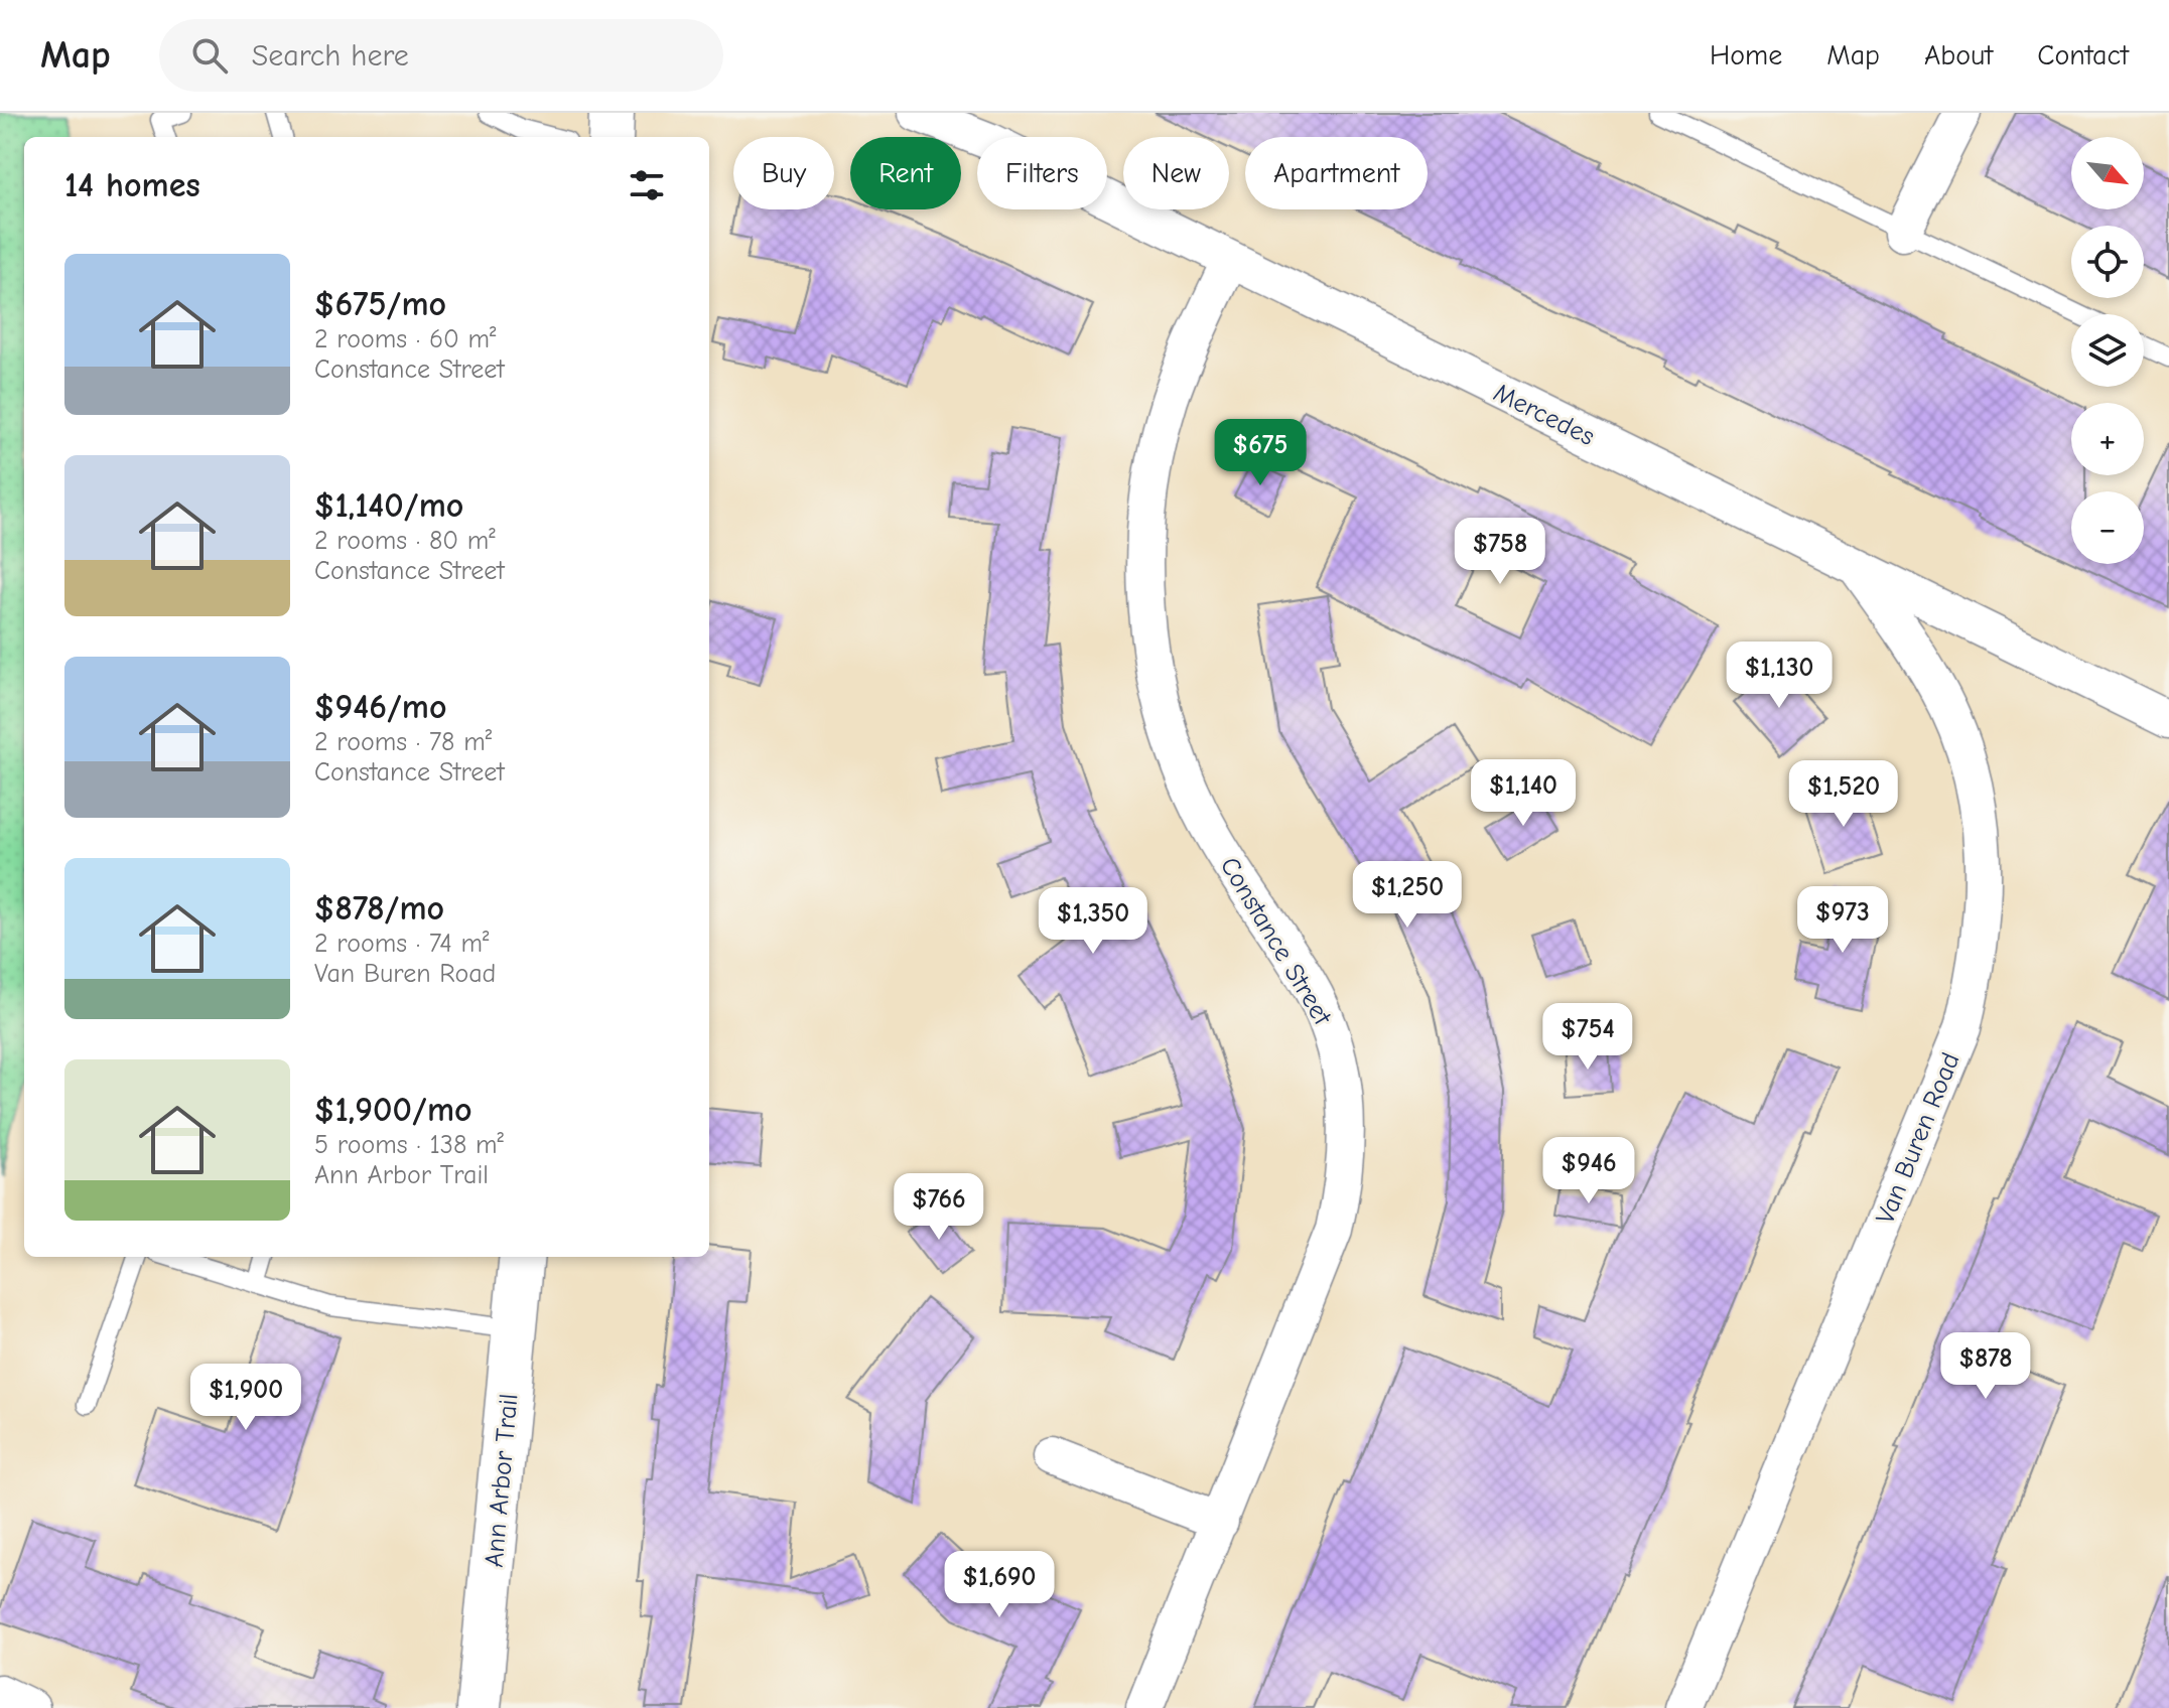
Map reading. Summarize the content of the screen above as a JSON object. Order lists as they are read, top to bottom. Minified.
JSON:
{"streets":{"street":["Mercedes","Constance Street","Van Buren Road","Ann Arbor Trail"]},"crossings":[["Mercedes","Constance Street"],["Mercedes","Van Buren Road"]],"north":"bottom right","page":{"header":"Map","search":"Search here","nav":["Home","Map","About","Contact"],"map_buttons":["+","−"],"chip":["Buy","Rent","Filters","New","Apartment"],"heading":"14 homes","list":[{"name":"$675/mo","note":"2 rooms · 60 m² · Constance Street"},{"name":"$1,140/mo","note":"2 rooms · 80 m² · Constance Street"},{"name":"$946/mo","note":"2 rooms · 78 m² · Constance Street"},{"name":"$878/mo","note":"2 rooms · 74 m² · Van Buren Road"},{"name":"$1,900/mo","note":"5 rooms · 138 m² · Ann Arbor Trail"}],"price":["$675","$758","$1,130","$1,140","$1,520","$1,250","$973","$1,350","$754","$946","$766","$878","$1,900","$1,690"]}}
